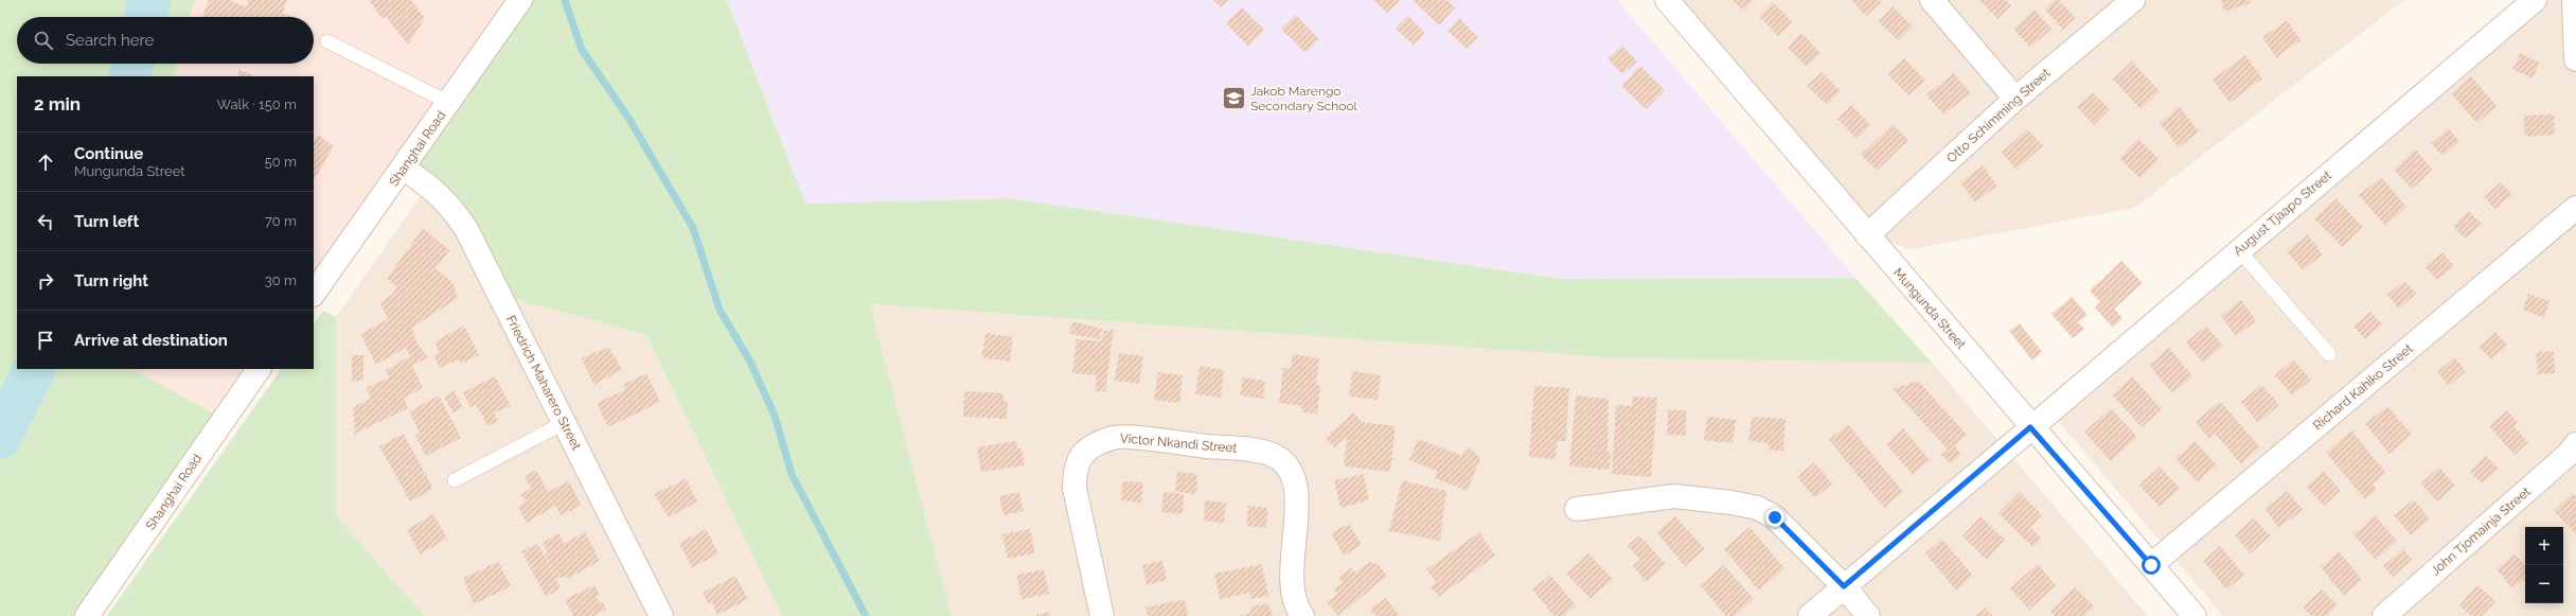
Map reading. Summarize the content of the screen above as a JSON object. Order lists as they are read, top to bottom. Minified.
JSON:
{"streets":{"street":["Otto Schimming Street","Shanghai Road","August Tjaapo Street","Mungunda Street","Friedrich Maharero Street","Richard Kahiko Street","Victor Nkandi Street","John Tjomainja Street"]},"crossings":[["Otto Schimming Street","Mungunda Street"],["Shanghai Road","Friedrich Maharero Street"],["August Tjaapo Street","Mungunda Street"],["Mungunda Street","Richard Kahiko Street"]],"places":{"school or university":["Jakob Marengo Secondary School"]},"page":{"search":"Search here","heading":["2 min","Walk · 150 m"],"list":[["Continue","Mungunda Street","50 m"],["Turn left","70 m"],["Turn right","30 m"],"Arrive at destination"],"map_buttons":["+","−"]}}
